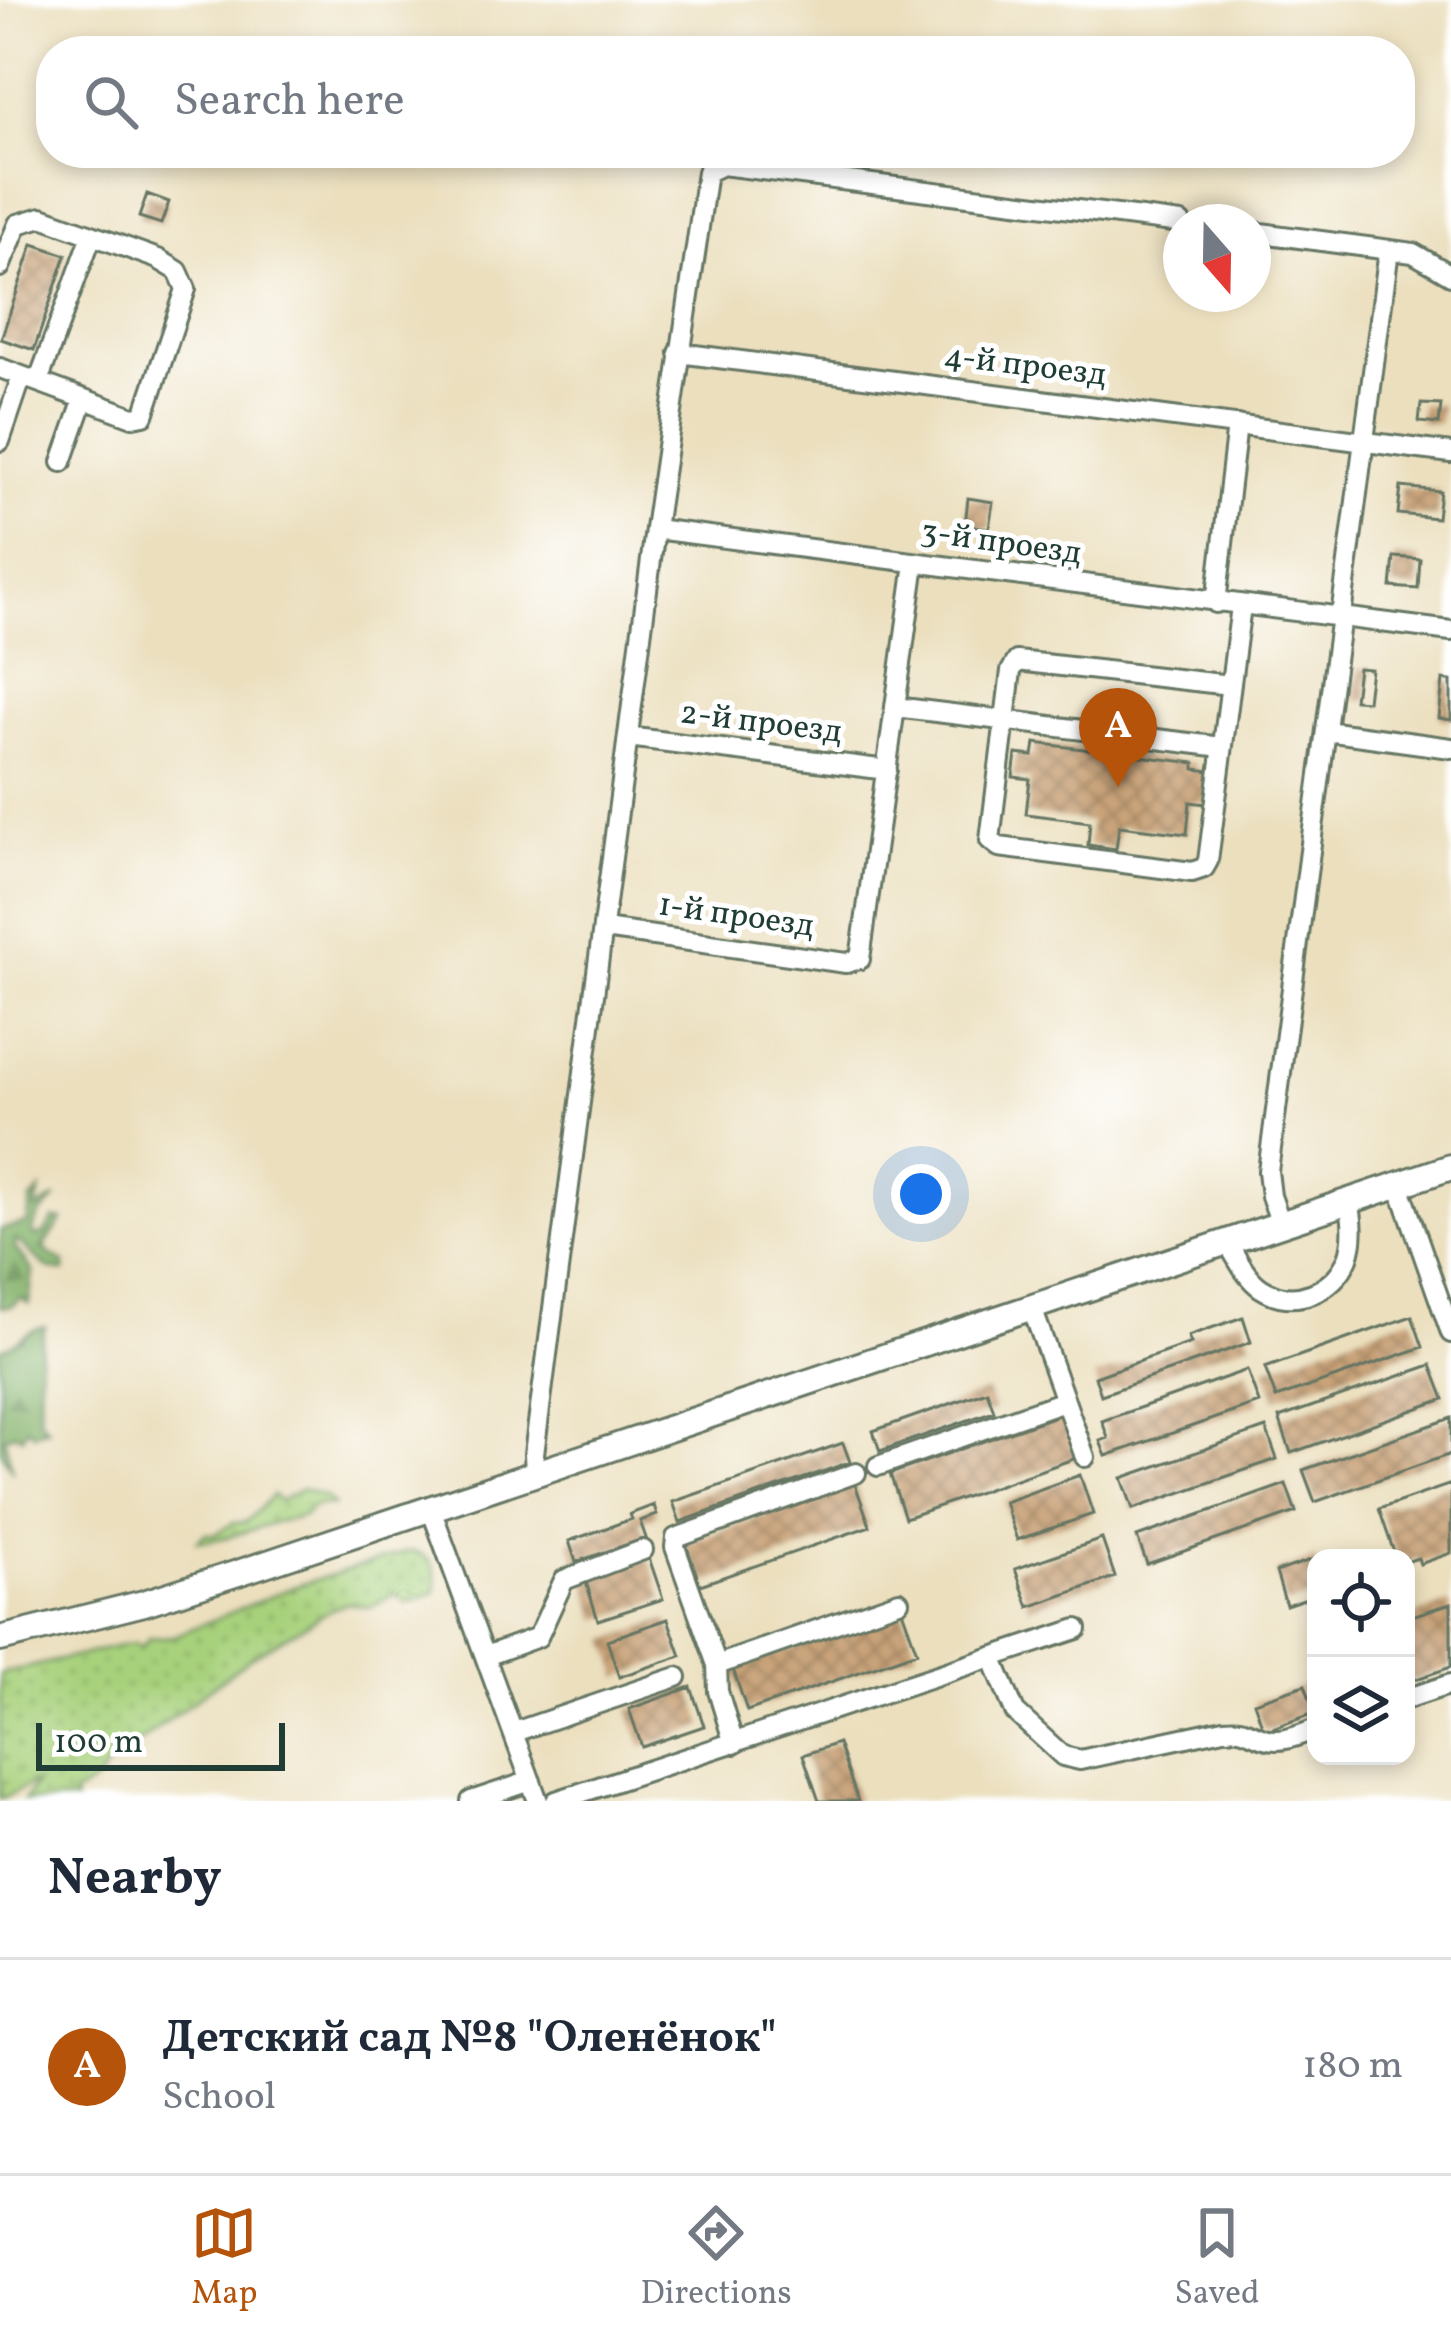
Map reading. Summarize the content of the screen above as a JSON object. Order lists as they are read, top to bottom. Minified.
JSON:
{"streets":{"street":["4-й проезд","3-й проезд","2-й проезд","1-й проезд"]},"crossings":[["2-й проезд","1-й проезд"]],"scale_bar":"100 m","north":"bottom","page":{"search":"Search here","pins":"A","scale":"100 m","heading":"Nearby","list":[{"mark":"A","name":"Детский сад №8 \"Оленёнок\"","note":"School","value":"180 m"}],"nav":["Map","Directions","Saved"]}}
